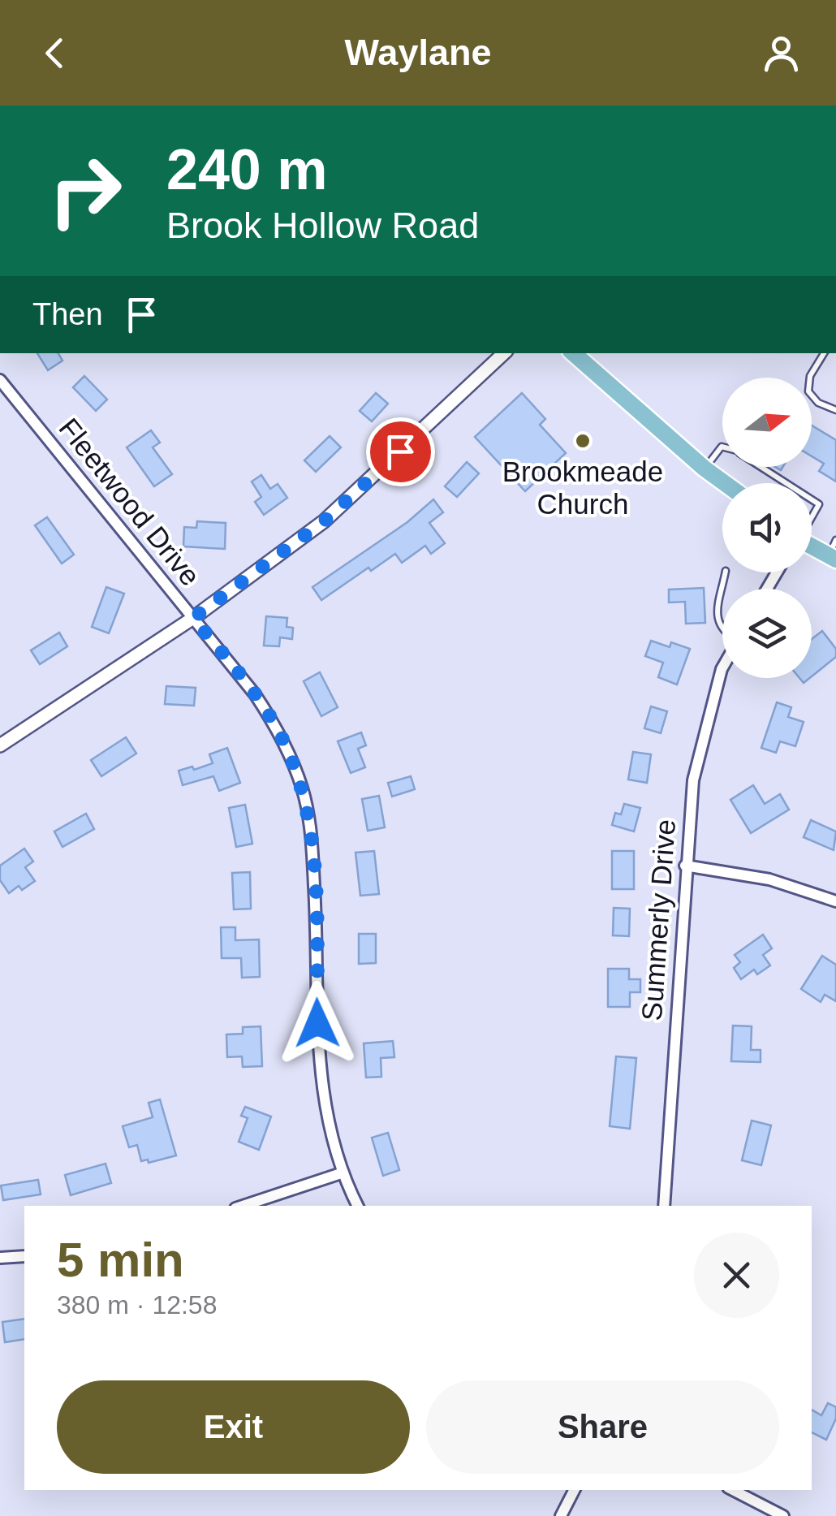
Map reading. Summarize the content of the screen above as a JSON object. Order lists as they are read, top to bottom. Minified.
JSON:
{"streets":{"street":["Fleetwood Drive","Summerly Drive"]},"places":["Brookmeade Church"],"north":"right","page":{"header":"Waylane","turn":["240 m","Brook Hollow Road"],"then":"Then","heading":["5 min","380 m · 12:58"],"buttons":["Exit","Share"]}}
